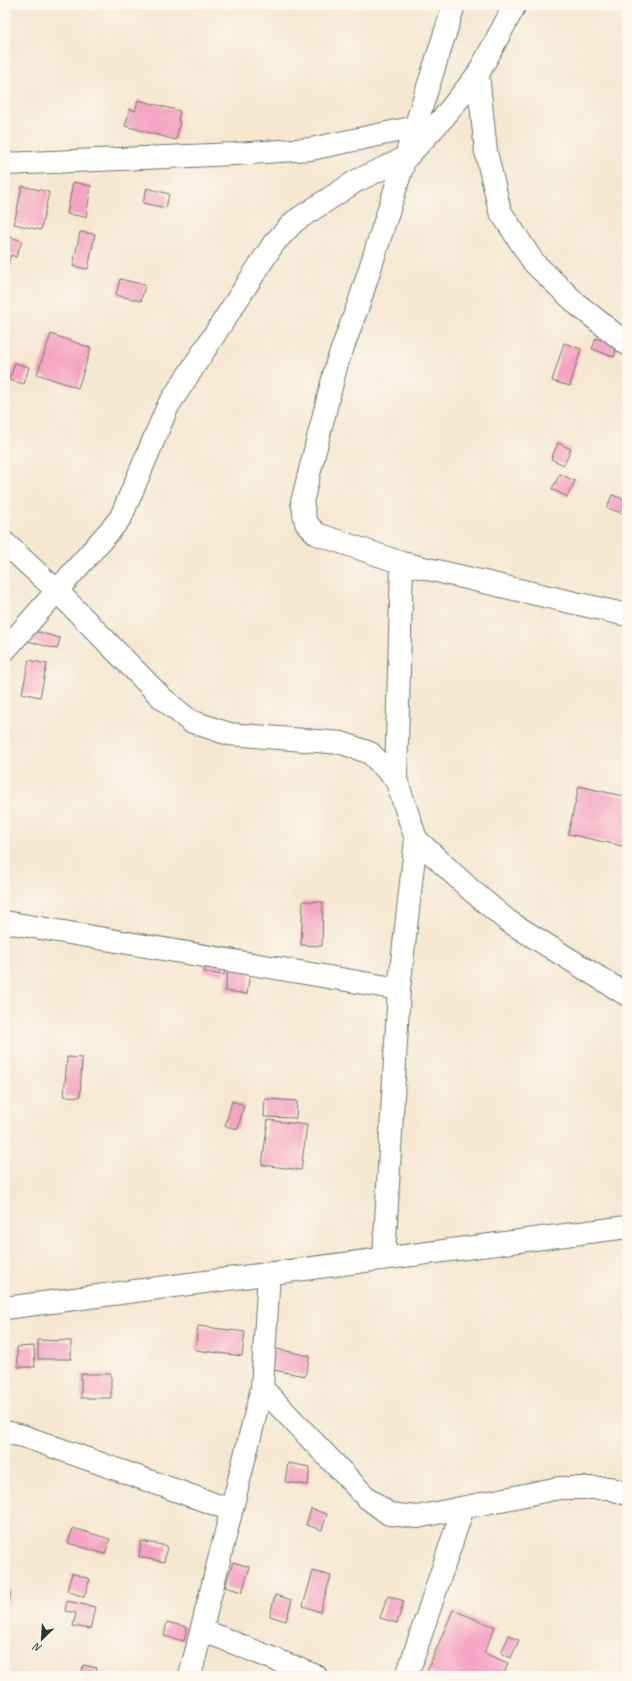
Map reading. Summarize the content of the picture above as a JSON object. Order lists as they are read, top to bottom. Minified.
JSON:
{"north":"bottom left"}
